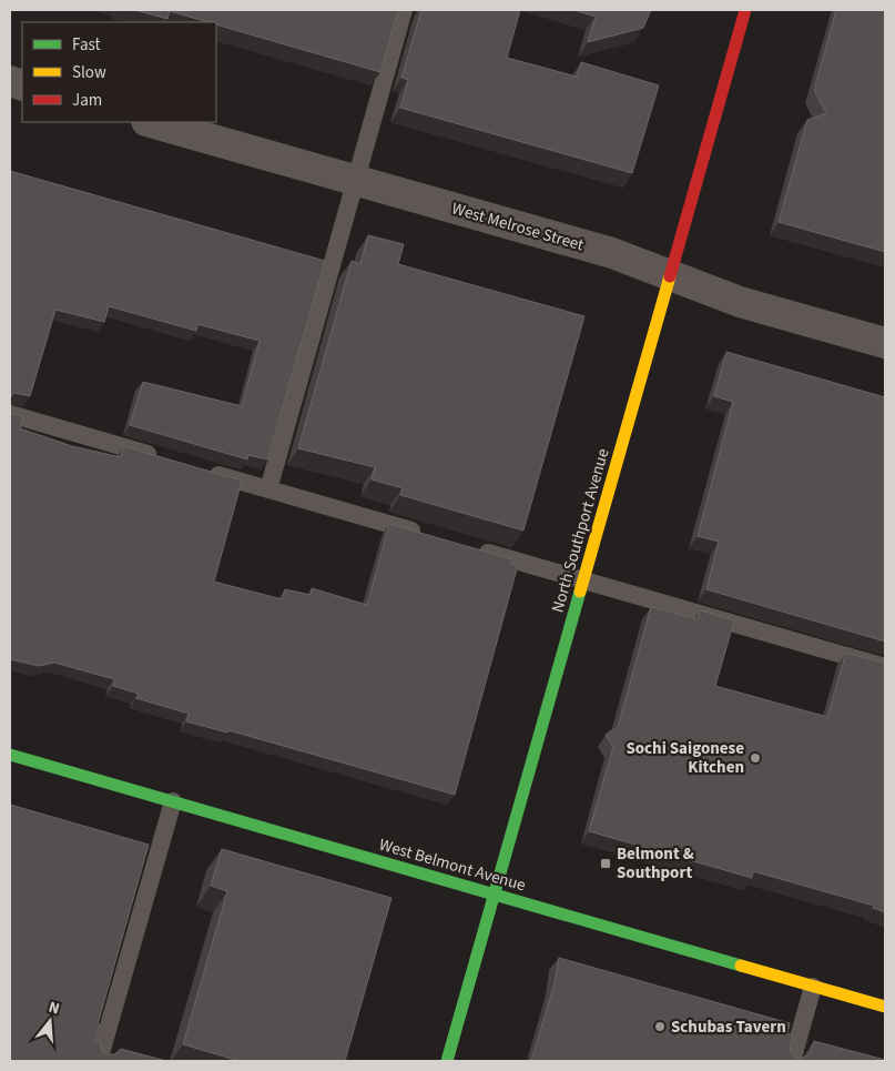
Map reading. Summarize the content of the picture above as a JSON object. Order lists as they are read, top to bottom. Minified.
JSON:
{"streets":{"street":["West Melrose Street","North Southport Avenue","West Belmont Avenue"]},"crossings":[["West Melrose Street","North Southport Avenue"],["North Southport Avenue","West Belmont Avenue"]],"places":{"other":["Sochi Saigonese Kitchen","Schubas Tavern"],"transit":["Belmont & Southport"]},"legend":["Fast","Slow","Jam"],"north":"top"}
